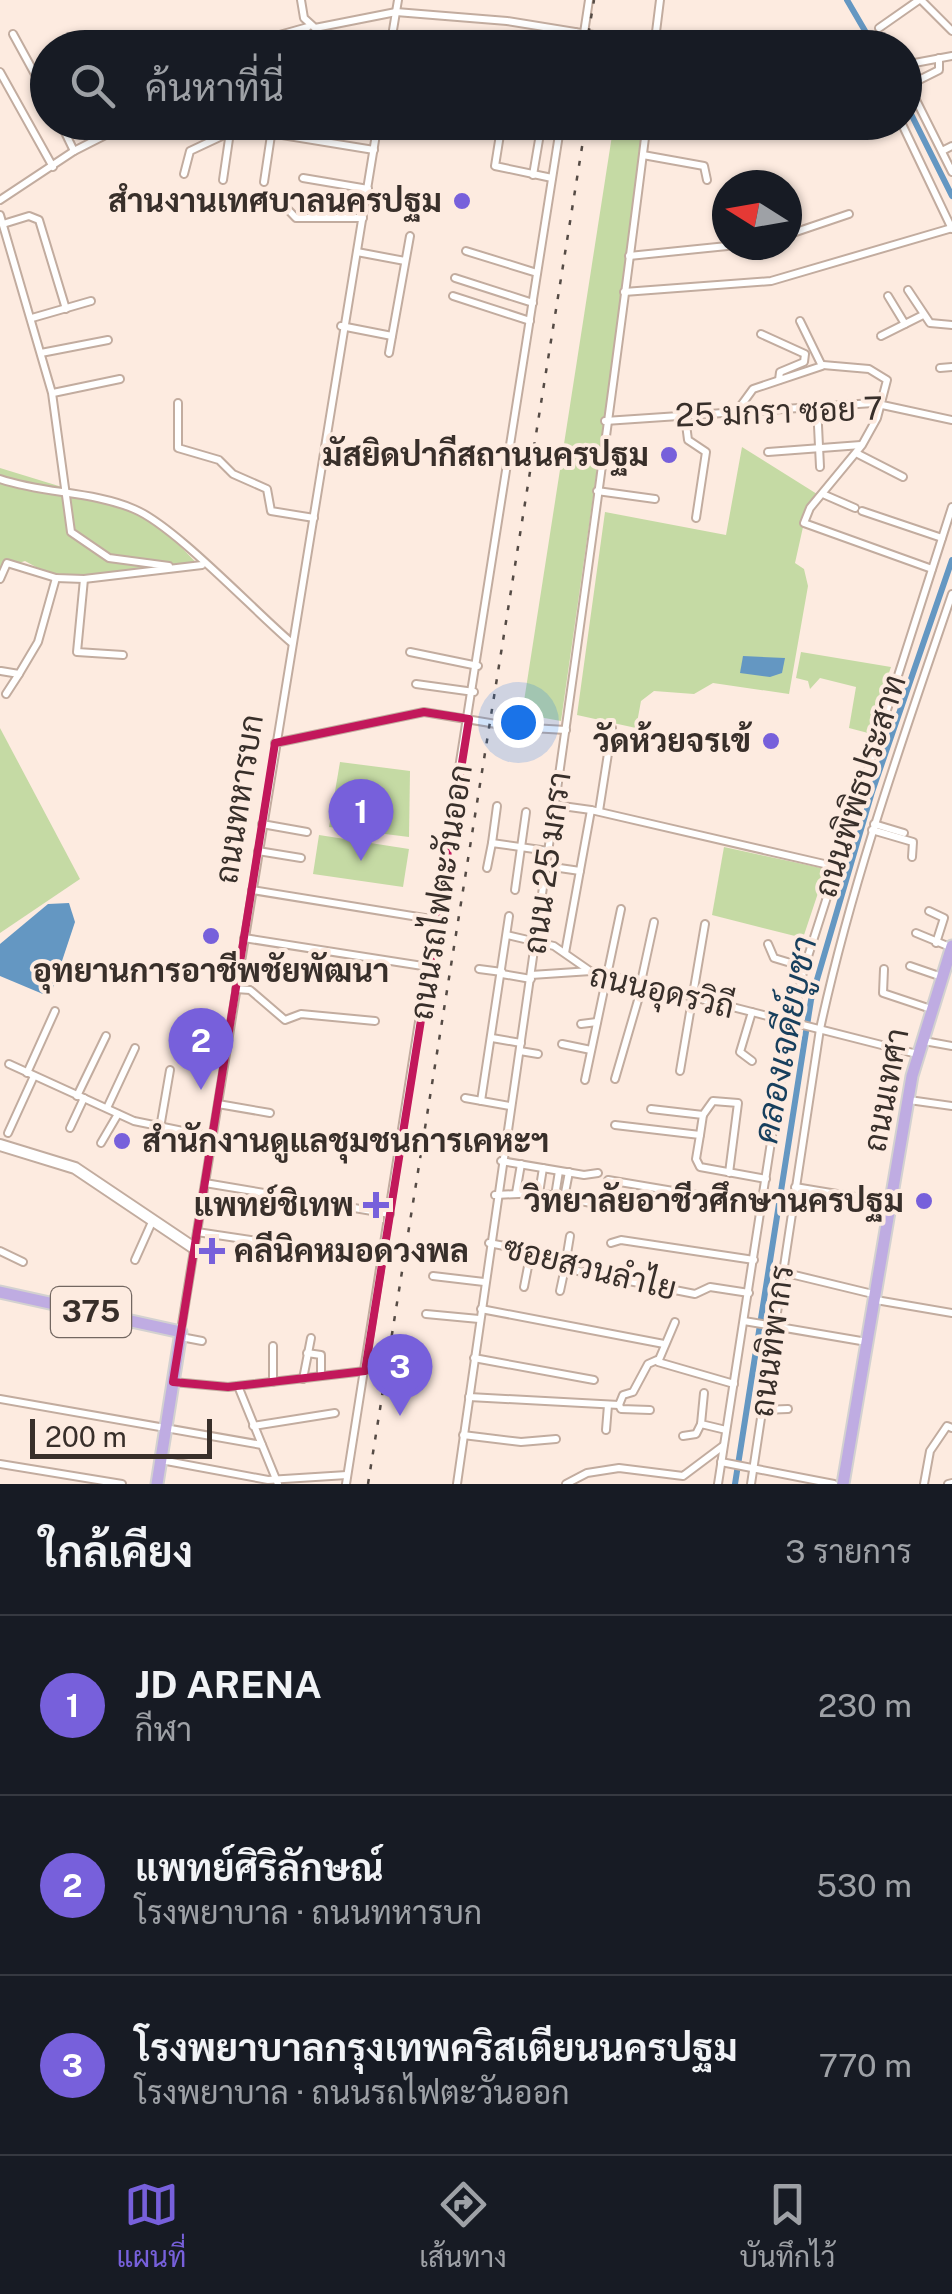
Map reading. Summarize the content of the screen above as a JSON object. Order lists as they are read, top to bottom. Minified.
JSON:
{"streets":{"main road":["ถนนทหารบก","ถนนเทศา","375"],"street":["25 มกรา ซอย 7","ถนนพิพิธประสาท","ถนน 25 มกรา","ถนนรถไฟตะวันออก","ถนนอุดรวิถี","ซอยสวนลำไย","ถนนทิพากร"]},"crossings":[["25 มกรา ซอย 7","ถนน 25 มกรา"],["ถนนพิพิธประสาท","ถนนอุดรวิถี"],["ถนนพิพิธประสาท","ซอยสวนลำไย"],["ถนนทหารบก","375"],["ถนน 25 มกรา","ถนนอุดรวิถี"],["ถนน 25 มกรา","ซอยสวนลำไย"],["ถนนอุดรวิถี","ถนนเทศา"],["ถนนอุดรวิถี","ถนนทิพากร"]],"water":["คลองเจดีย์บูชา"],"places":{"other":["สำนงานเทศบาลนครปฐม","มัสยิดปากีสถานนครปฐม","วัดห้วยจรเข้","อุทยานการอาชีพชัยพัฒนา","สำนักงานดูแลชุมชนการเคหะฯ","วิทยาลัยอาชีวศึกษานครปฐม"],"health":["แพทย์ชิเทพ","คลีนิคหมอดวงพล"]},"scale_bar":"200 m","north":"left","page":{"search":"ค้นหาที่นี่","pins":["1","2","3"],"scale":"200 m","heading":["ใกล้เคียง","3 รายการ"],"list":[{"mark":"1","name":"JD ARENA","note":"กีฬา","value":"230 m"},{"mark":"2","name":"แพทย์ศิริลักษณ์","note":"โรงพยาบาล · ถนนทหารบก","value":"530 m"},{"mark":"3","name":"โรงพยาบาลกรุงเทพคริสเตียนนครปฐม","note":"โรงพยาบาล · ถนนรถไฟตะวันออก","value":"770 m"}],"nav":["แผนที่","เส้นทาง","บันทึกไว้"]}}
